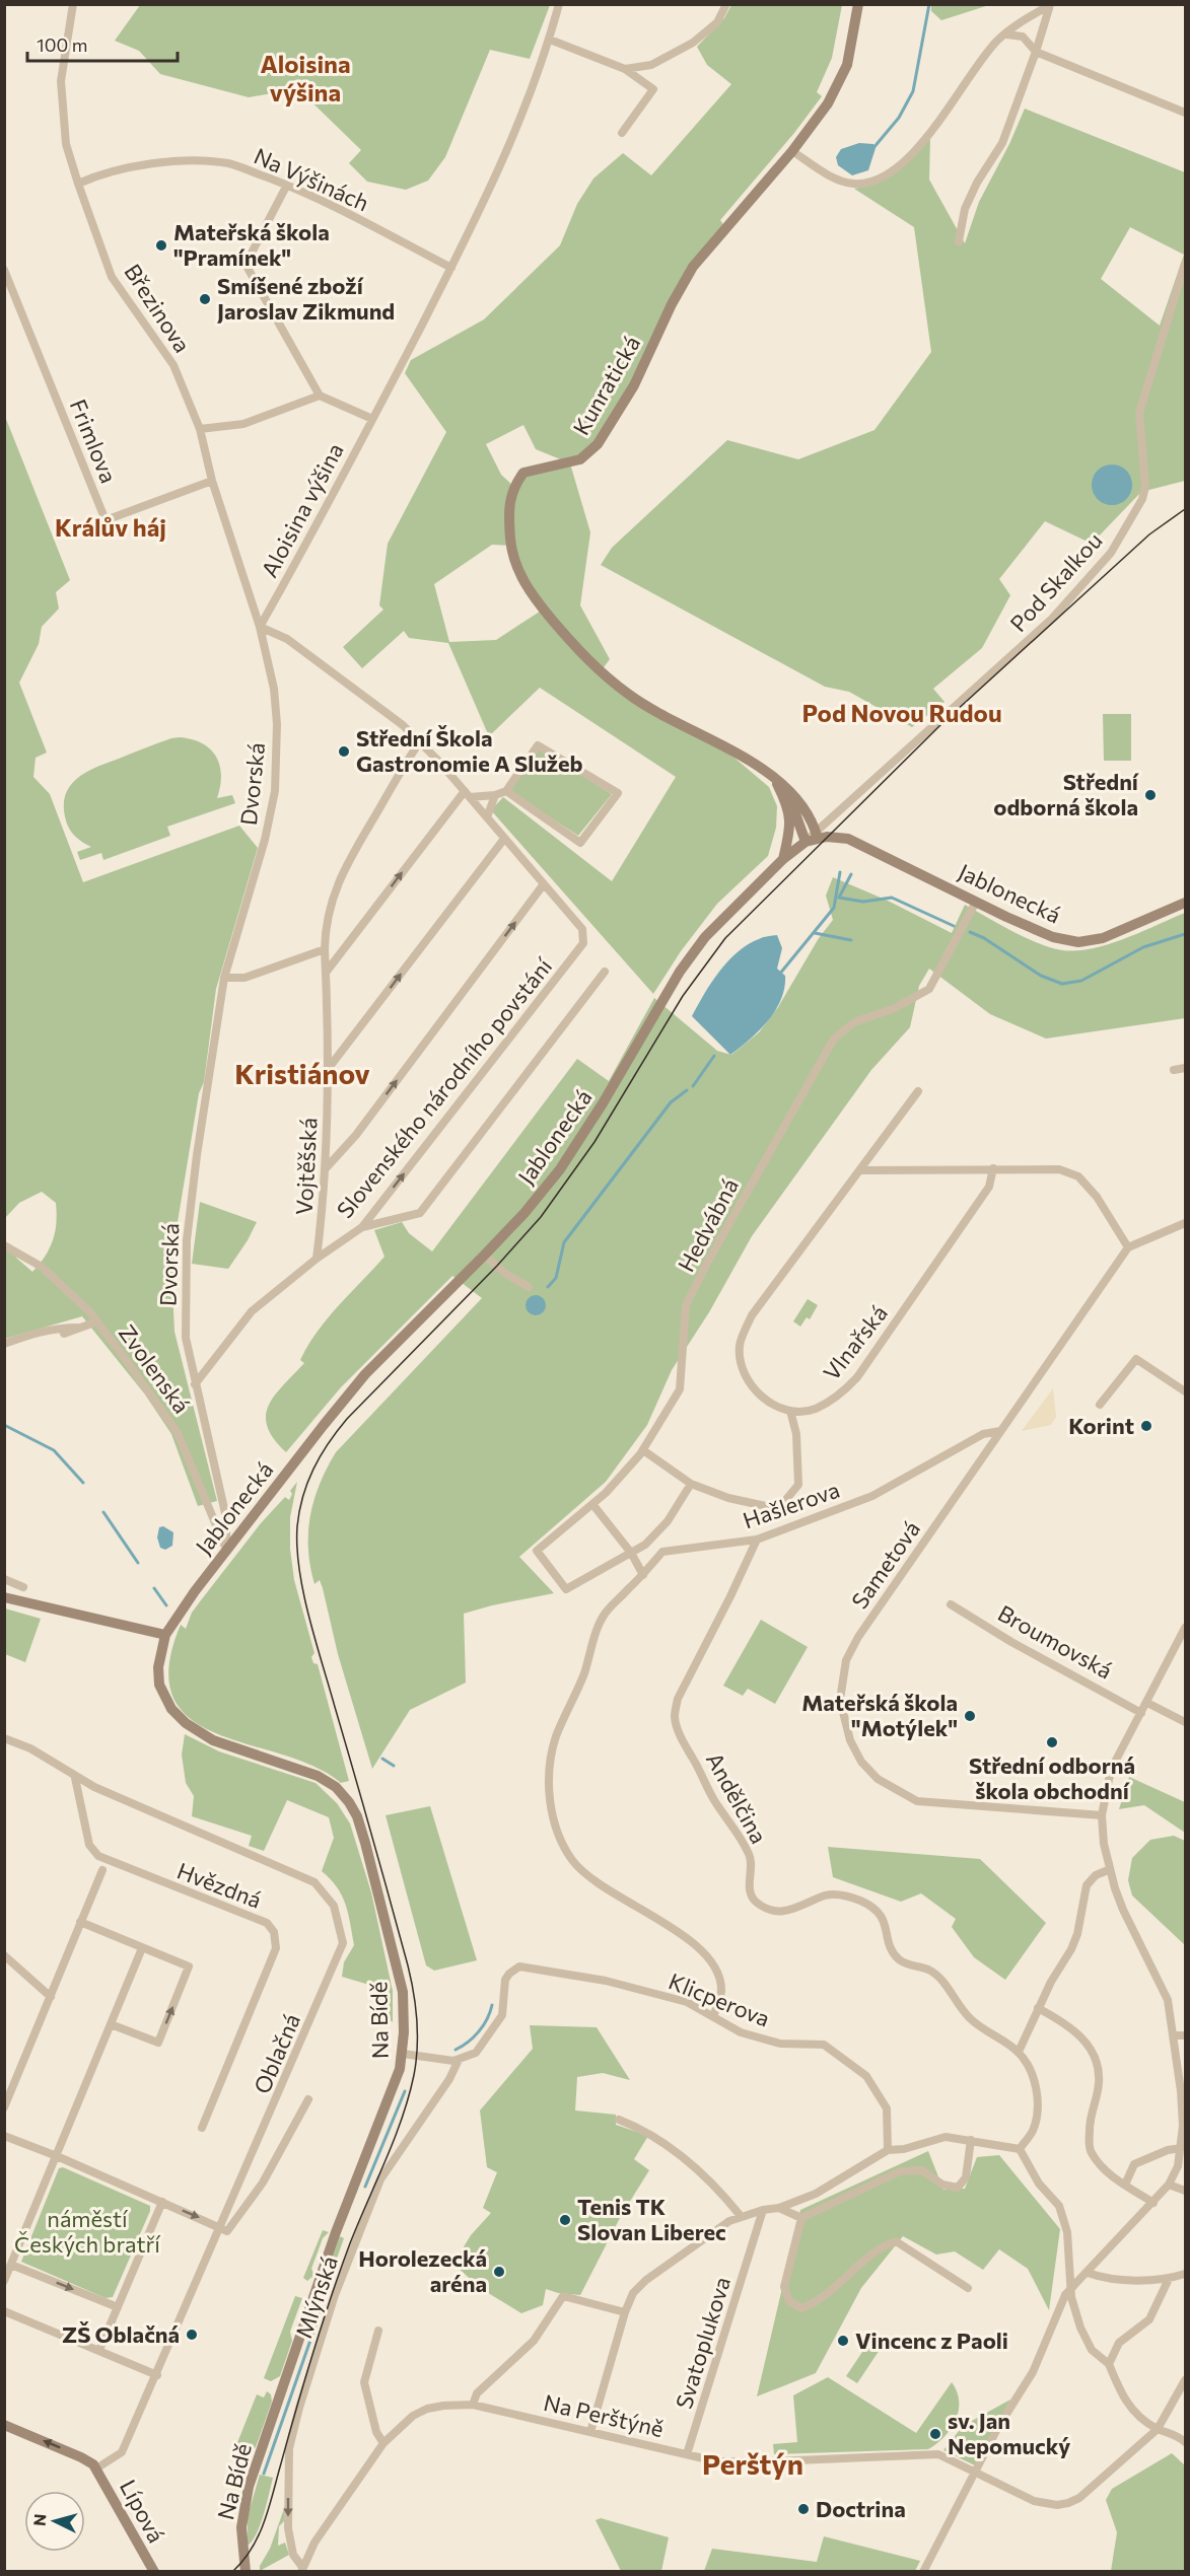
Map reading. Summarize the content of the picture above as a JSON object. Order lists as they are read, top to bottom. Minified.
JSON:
{"streets":{"street":["Na Výšinách","Březinova","Kunratická","Frimlova","Aloisina výšina","Pod Skalkou","Dvorská","Jablonecká","Slovenského národního povstání","Vojtěšská","Hedvábná","Vlnařská","Zvolenská","Hašlerova","Sametová","Broumovská","Andělčina","Hvězdná","Klicperova","Na Bídě","Oblačná","Mlýnská","Svatoplukova","Na Perštýně","Lípová"]},"crossings":[["Na Výšinách","Březinova"],["Na Výšinách","Aloisina výšina"],["Březinova","Frimlova"],["Březinova","Aloisina výšina"],["Březinova","Dvorská"],["Kunratická","Pod Skalkou"],["Kunratická","Jablonecká"],["Aloisina výšina","Dvorská"],["Pod Skalkou","Jablonecká"],["Dvorská","Jablonecká"],["Dvorská","Zvolenská"],["Jablonecká","Hedvábná"],["Jablonecká","Zvolenská"],["Jablonecká","Na Bídě"],["Slovenského národního povstání","Vojtěšská"],["Hašlerova","Sametová"],["Hašlerova","Andělčina"],["Hašlerova","Klicperova"],["Hvězdná","Oblačná"],["Klicperova","Mlýnská"],["Oblačná","Lípová"],["Mlýnská","Na Perštýně"],["Svatoplukova","Na Perštýně"]],"one_way":["Mlýnská"],"districts":["Aloisina výšina","Králův háj","Pod Novou Rudou","Kristiánov","Perštýn"],"parks":["náměstí Českých bratří"],"places":["Mateřská škola \"Pramínek\"","Smíšené zboží Jaroslav Zikmund","Střední Škola Gastronomie A Služeb","Střední odborná škola","Korint","Mateřská škola \"Motýlek\"","Střední odborná škola obchodní","Tenis TK Slovan Liberec","Horolezecká aréna","ZŠ Oblačná","Vincenc z Paoli","sv. Jan Nepomucký","Doctrina"],"scale_bar":"100 m","north":"left"}
